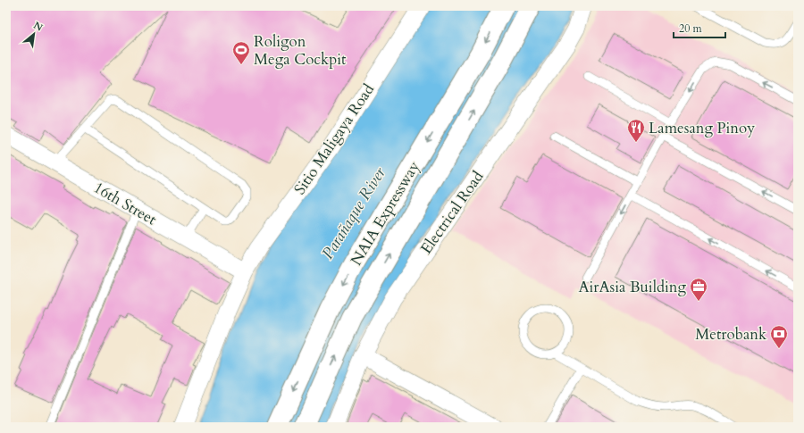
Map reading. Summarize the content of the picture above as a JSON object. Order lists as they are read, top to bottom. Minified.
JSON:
{"streets":{"highway":["NAIA Expressway"],"street":["Sitio Maligaya Road","16th Street","Electrical Road"]},"crossings":[["Sitio Maligaya Road","16th Street"]],"water":["Parañaque River"],"places":{"sports":["Roligon Mega Cockpit"],"restaurant":["Lamesang Pinoy"],"office":["AirAsia Building"],"bank":["Metrobank"]},"scale_bar":"20 m","north":"top right"}
